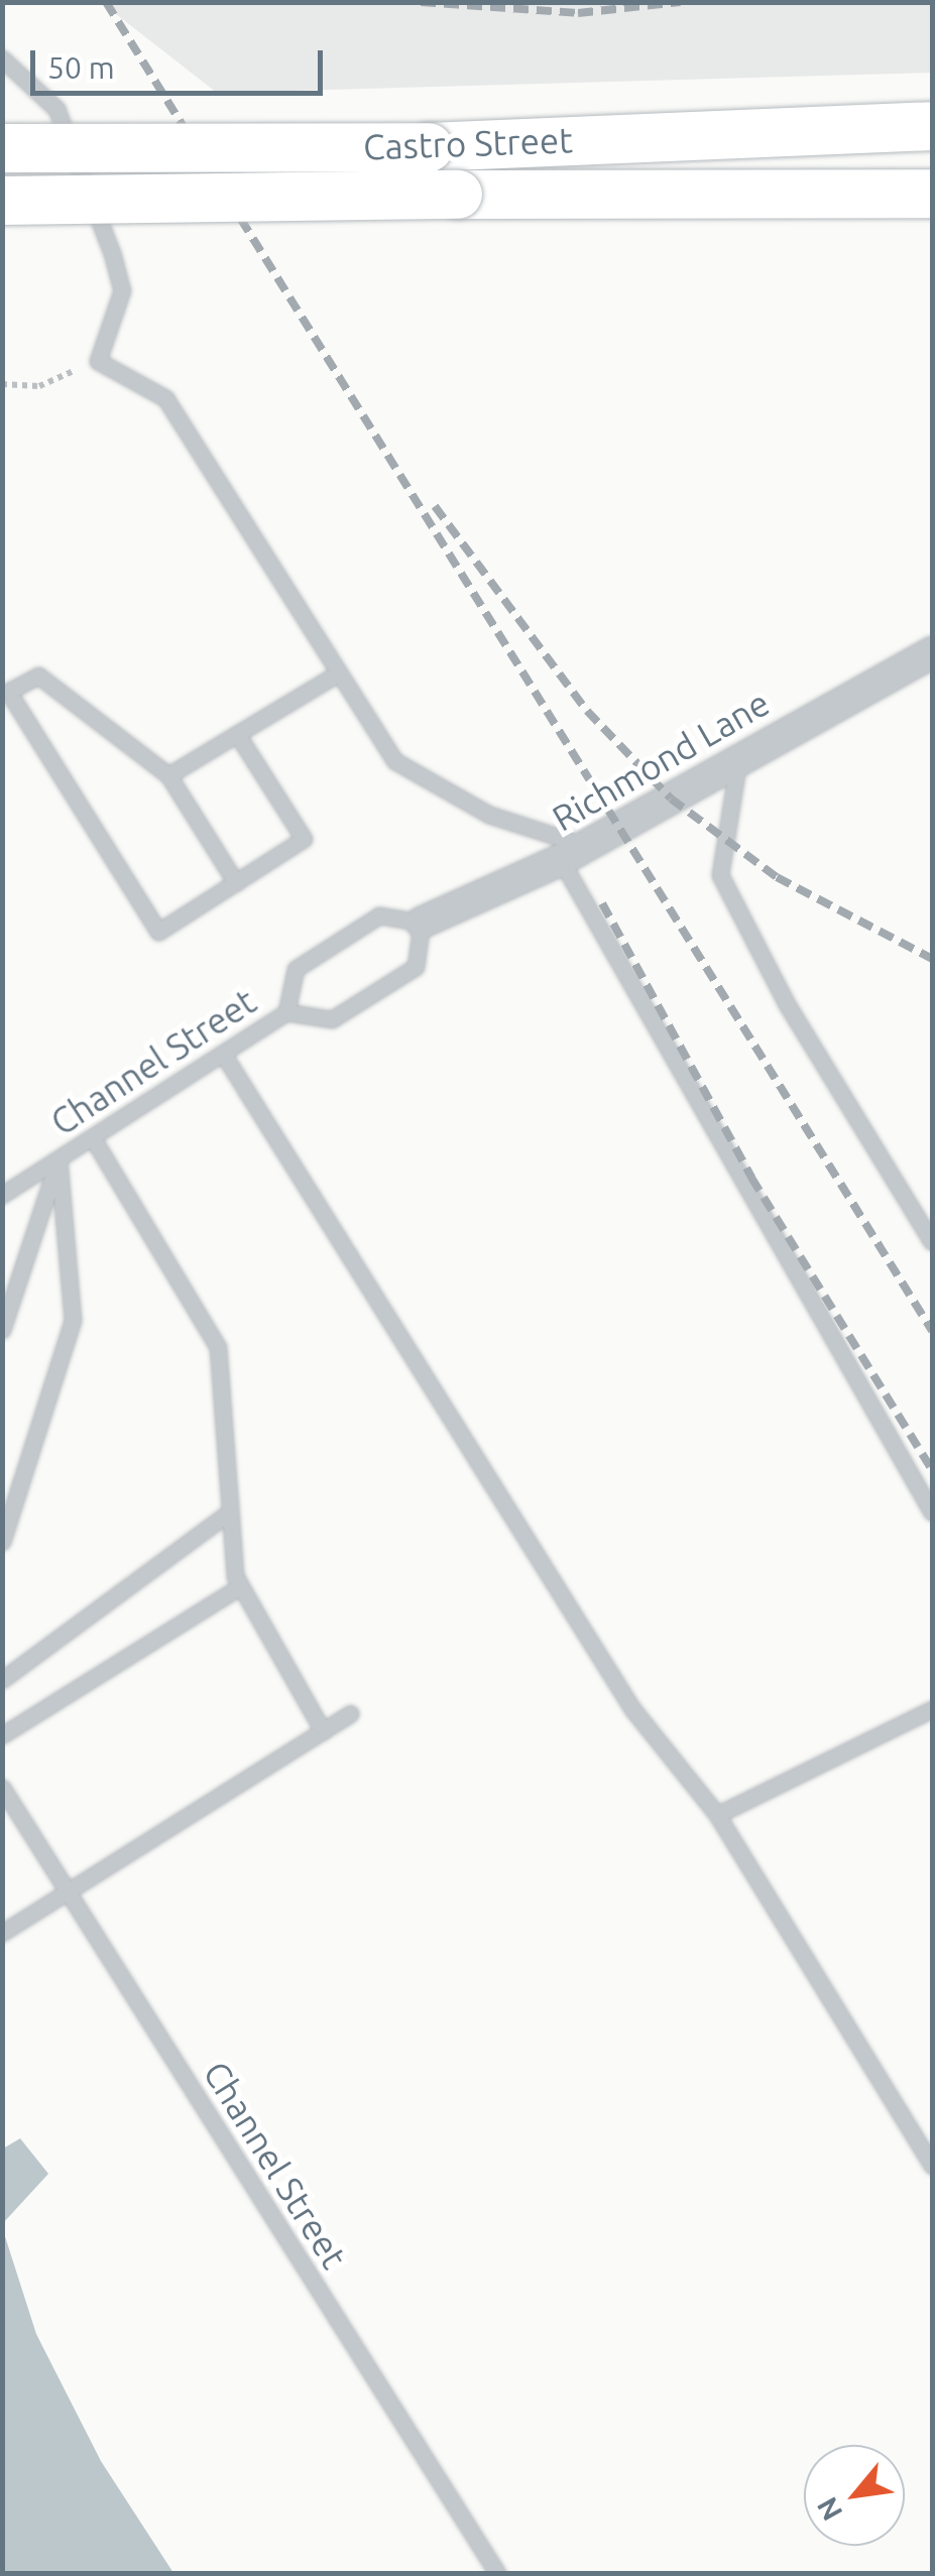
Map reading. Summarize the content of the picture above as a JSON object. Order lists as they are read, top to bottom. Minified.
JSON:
{"streets":{"main road":["Castro Street"],"street":["Richmond Lane"],"lane":["Channel Street"]},"crossings":[["Richmond Lane","Channel Street"]],"scale_bar":"50 m","north":"bottom left"}
